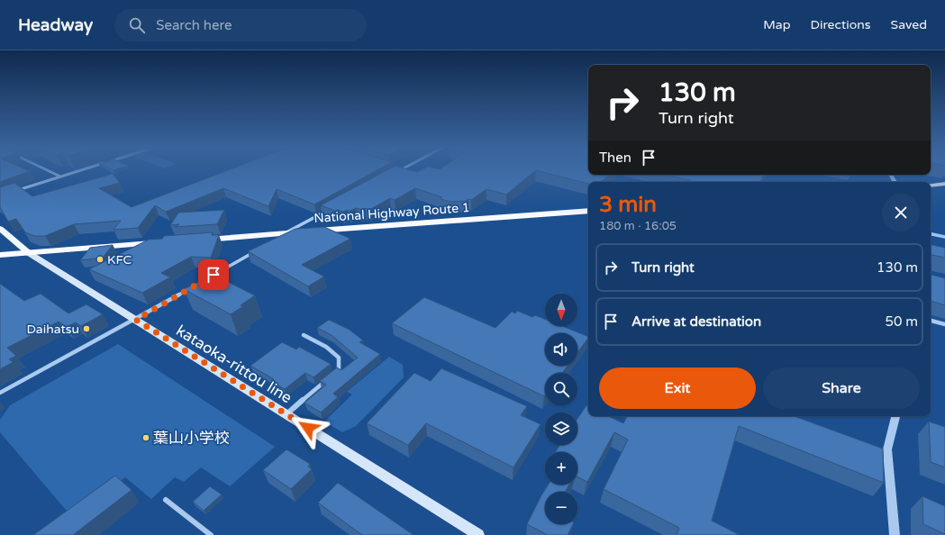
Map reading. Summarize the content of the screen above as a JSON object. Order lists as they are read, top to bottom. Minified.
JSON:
{"streets":{"highway":["National Highway Route 1"],"main road":["kataoka-rittou line"]},"places":["KFC","Daihatsu","葉山小学校"],"north":"bottom","page":{"header":"Headway","search":"Search here","nav":["Map","Directions","Saved"],"turn":["130 m","Turn right"],"then":"Then","heading":["3 min","180 m · 16:05"],"list":[{"name":"Turn right","value":"130 m"},{"name":"Arrive at destination","value":"50 m"}],"map_buttons":["+","−"],"buttons":["Exit","Share"]}}
